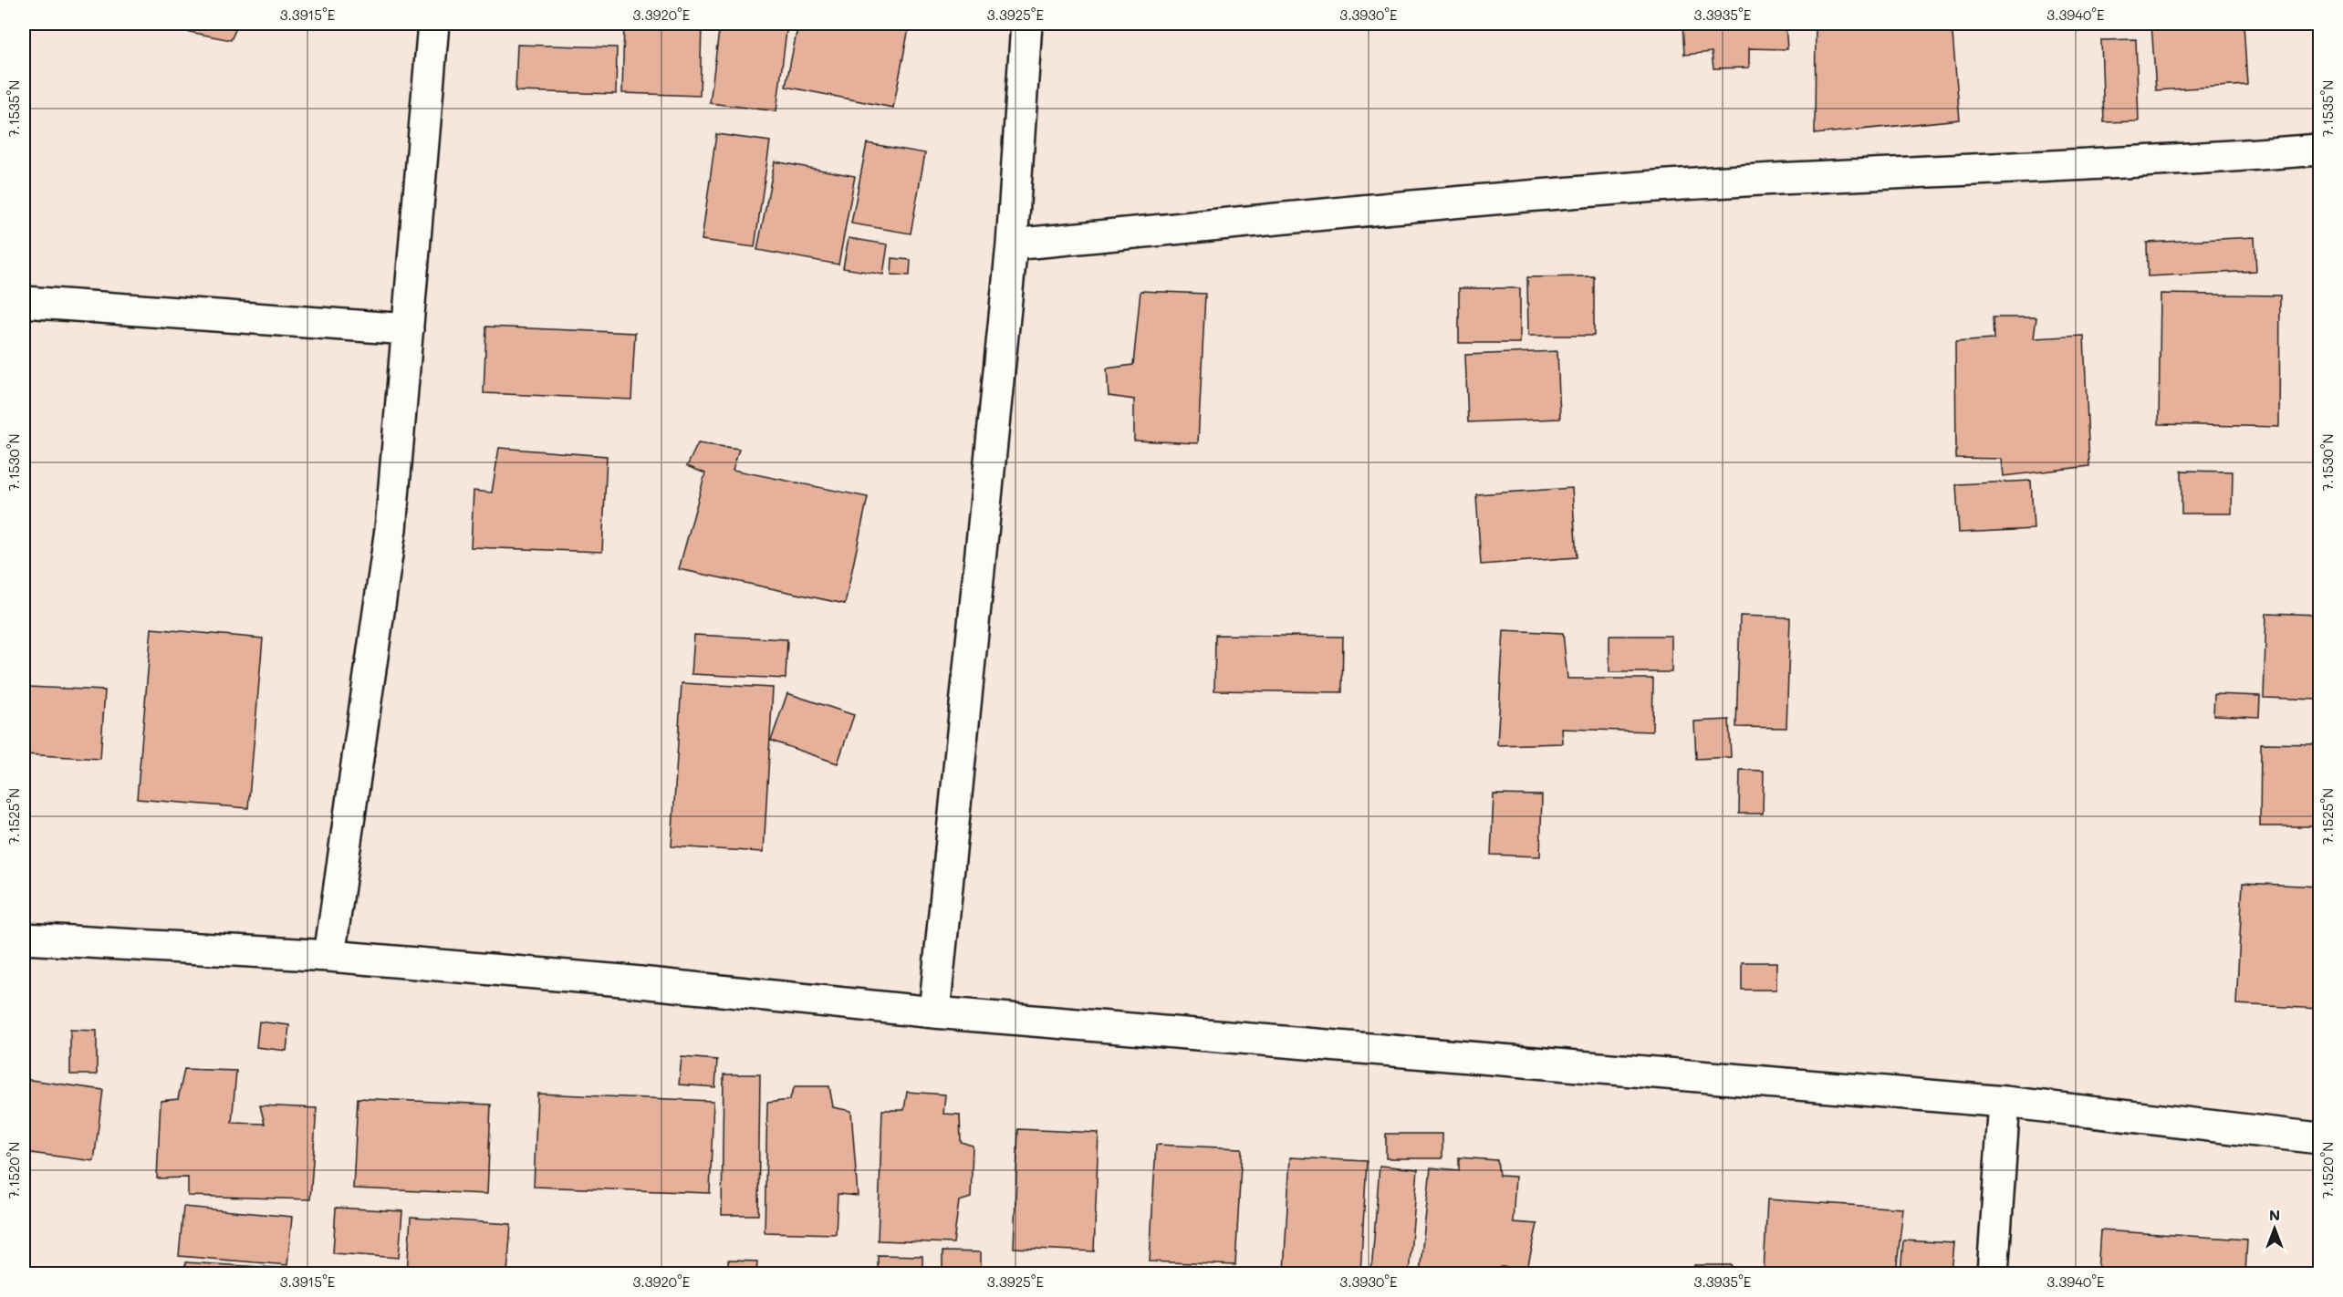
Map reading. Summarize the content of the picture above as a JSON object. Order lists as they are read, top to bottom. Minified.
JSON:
{"north":"top","coordinates":["3.3915°E","3.3920°E","3.3925°E","3.3930°E","3.3935°E","3.3940°E","7.1535°N","7.1530°N","7.1525°N","7.1520°N"]}
